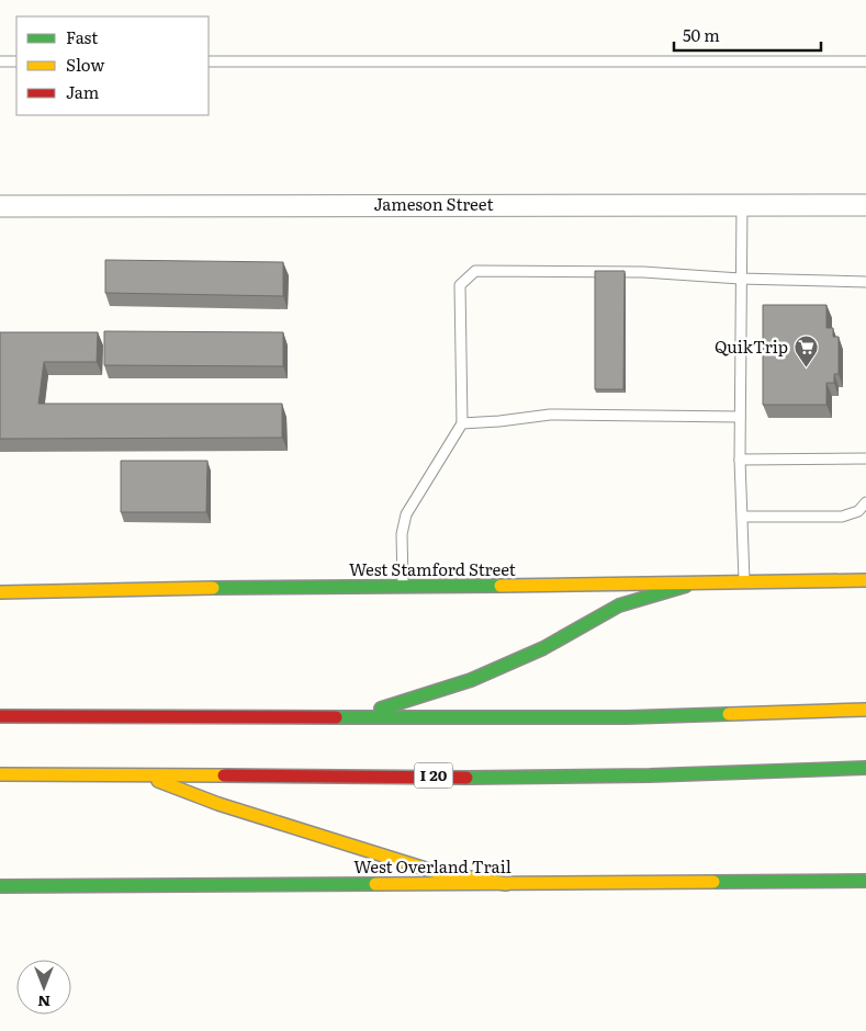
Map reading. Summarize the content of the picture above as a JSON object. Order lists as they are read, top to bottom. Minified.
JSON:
{"streets":{"main road":["West Stamford Street","I 20","West Overland Trail"],"street":["Jameson Street"]},"places":{"supermarket":["QuikTrip"]},"legend":["Fast","Slow","Jam"],"scale_bar":"50 m","north":"bottom"}
